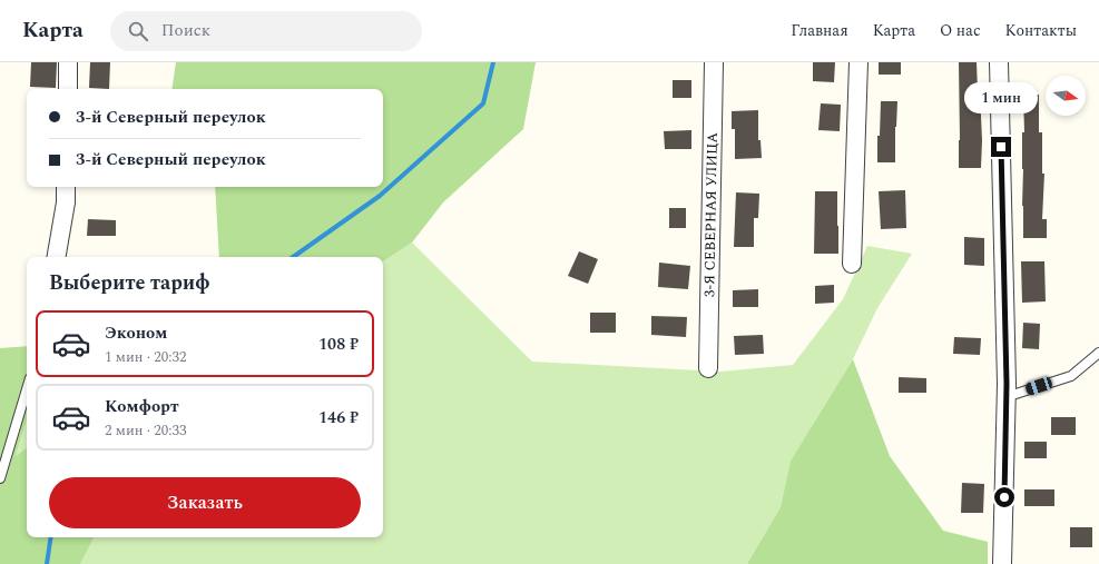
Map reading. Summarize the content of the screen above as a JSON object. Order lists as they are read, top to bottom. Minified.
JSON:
{"streets":{"street":["3-Я СЕВЕРНАЯ УЛИЦА"]},"north":"right","page":{"header":"Карта","search":"Поиск","nav":["Главная","Карта","О нас","Контакты"],"bubble":"1 мин","banner":["3-й Северный переулок","3-й Северный переулок"],"heading":"Выберите тариф","list":[{"name":"Эконом","note":"1 мин · 20:32","value":"108 ₽"},{"name":"Комфорт","note":"2 мин · 20:33","value":"146 ₽"}],"buttons":"Заказать"}}
